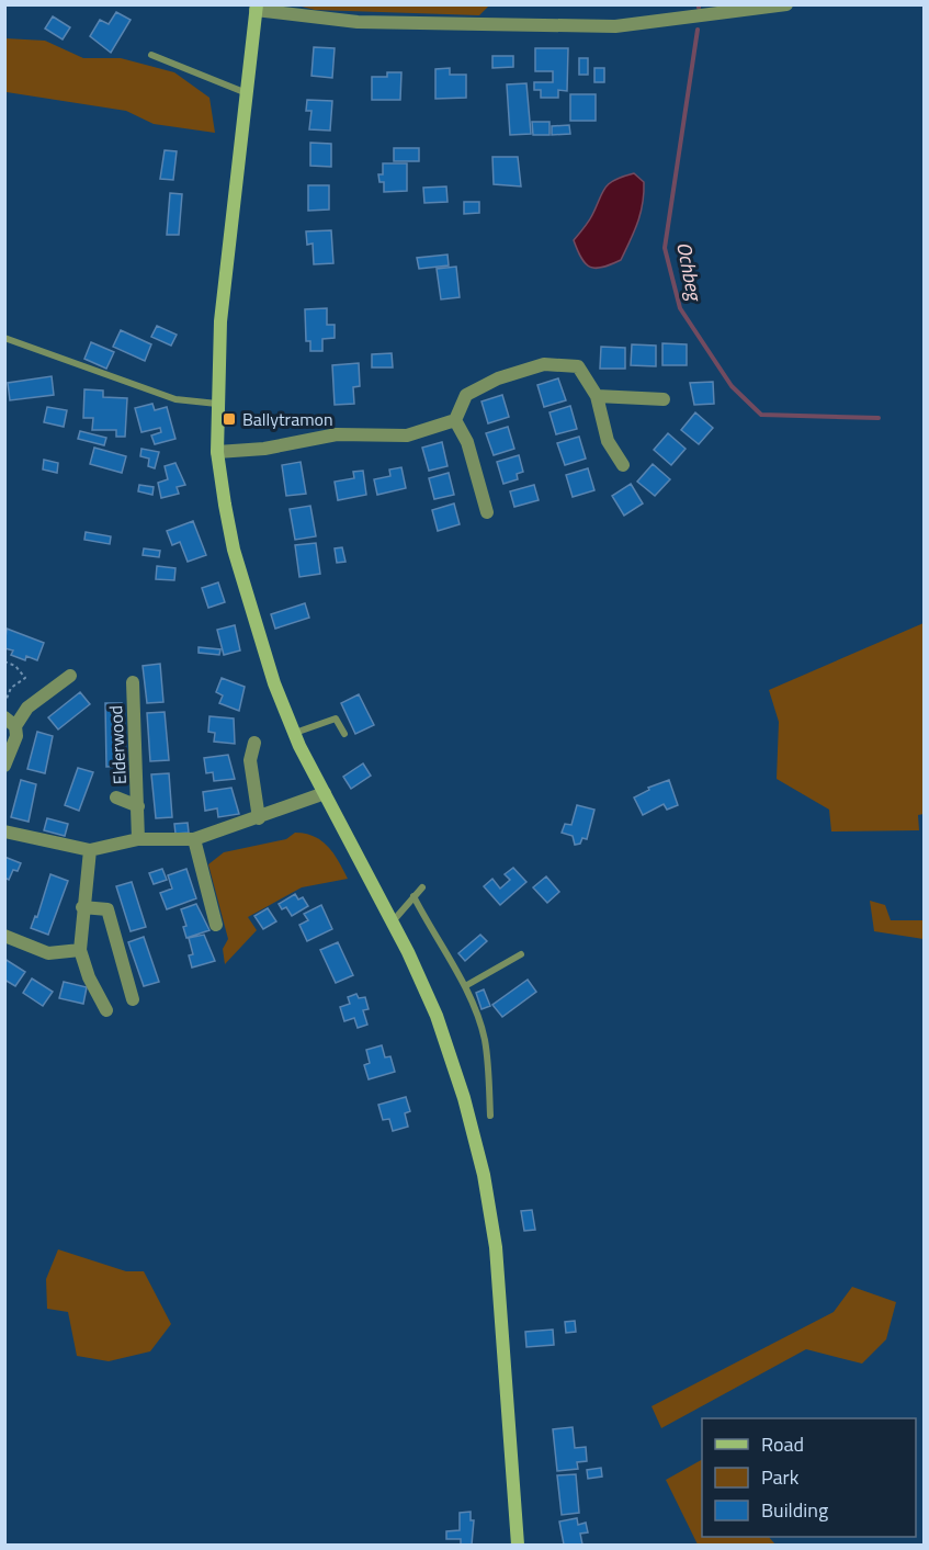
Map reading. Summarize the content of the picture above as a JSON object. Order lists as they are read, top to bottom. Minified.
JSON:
{"streets":{"street":["Elderwood"]},"water":["Ochbeg"],"places":{"transit":["Ballytramon"]},"legend":["Road","Park","Building"]}
